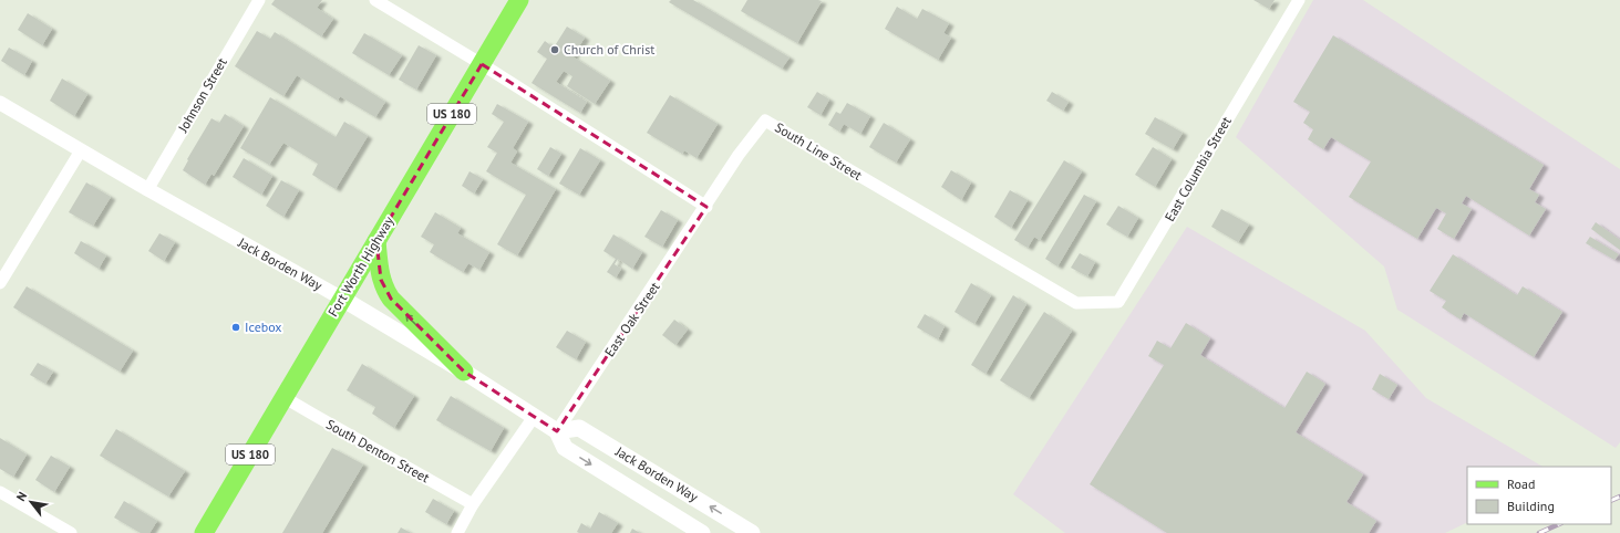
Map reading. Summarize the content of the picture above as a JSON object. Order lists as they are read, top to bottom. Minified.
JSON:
{"streets":{"main road":["US 180","Jack Borden Way","Fort Worth Highway"],"street":["Johnson Street","South Line Street","East Columbia Street","East Oak Street","South Denton Street"]},"crossings":[["Johnson Street","Jack Borden Way"],["South Line Street","East Columbia Street"],["South Line Street","East Oak Street"],["Jack Borden Way","Fort Worth Highway"],["Jack Borden Way","East Oak Street"],["Fort Worth Highway","South Denton Street"]],"places":["Church of Christ","Icebox"],"legend":["Road","Building"],"north":"top left"}
